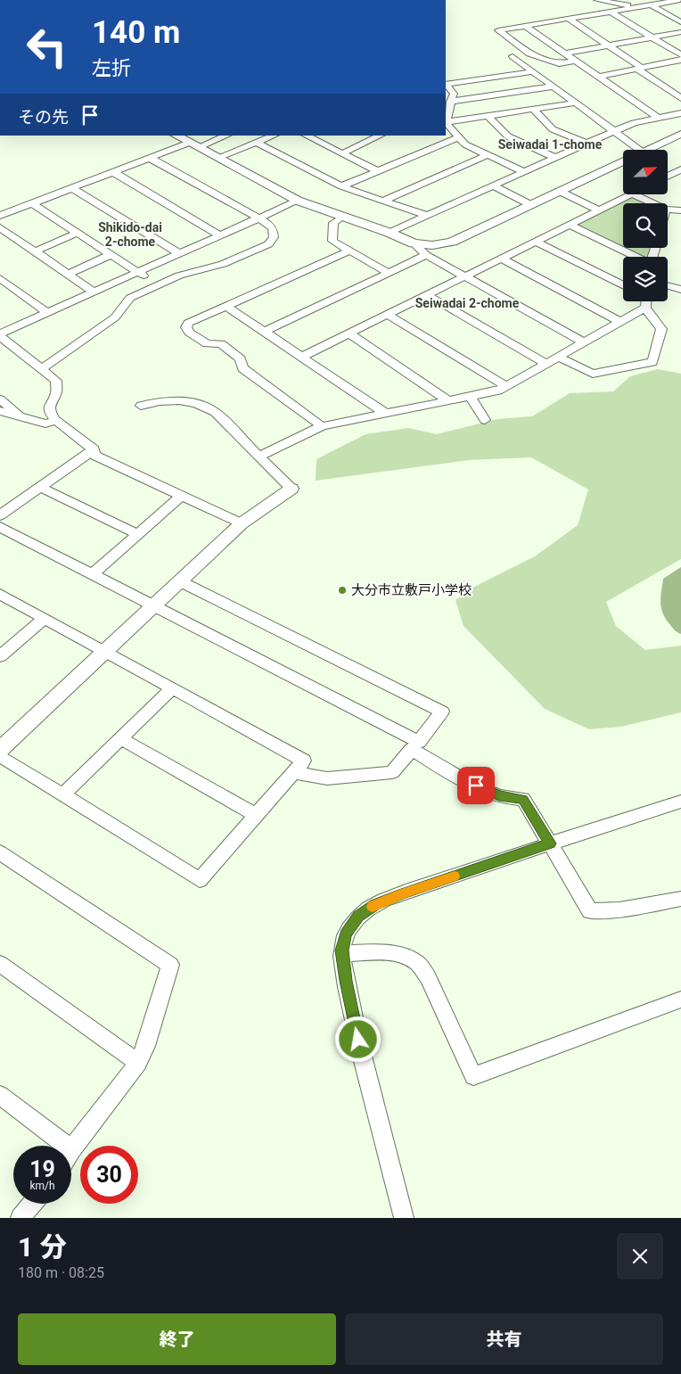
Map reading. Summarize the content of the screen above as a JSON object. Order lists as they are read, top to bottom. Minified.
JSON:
{"districts":["Seiwadai 1-chome","Shikido-dai 2-chome","Seiwadai 2-chome"],"places":["大分市立敷戸小学校"],"north":"top right","page":{"turn":["140 m","左折"],"then":"その先","speed":"19 km/h","limit":"30","heading":["1 分","180 m · 08:25"],"buttons":["終了","共有"]}}
